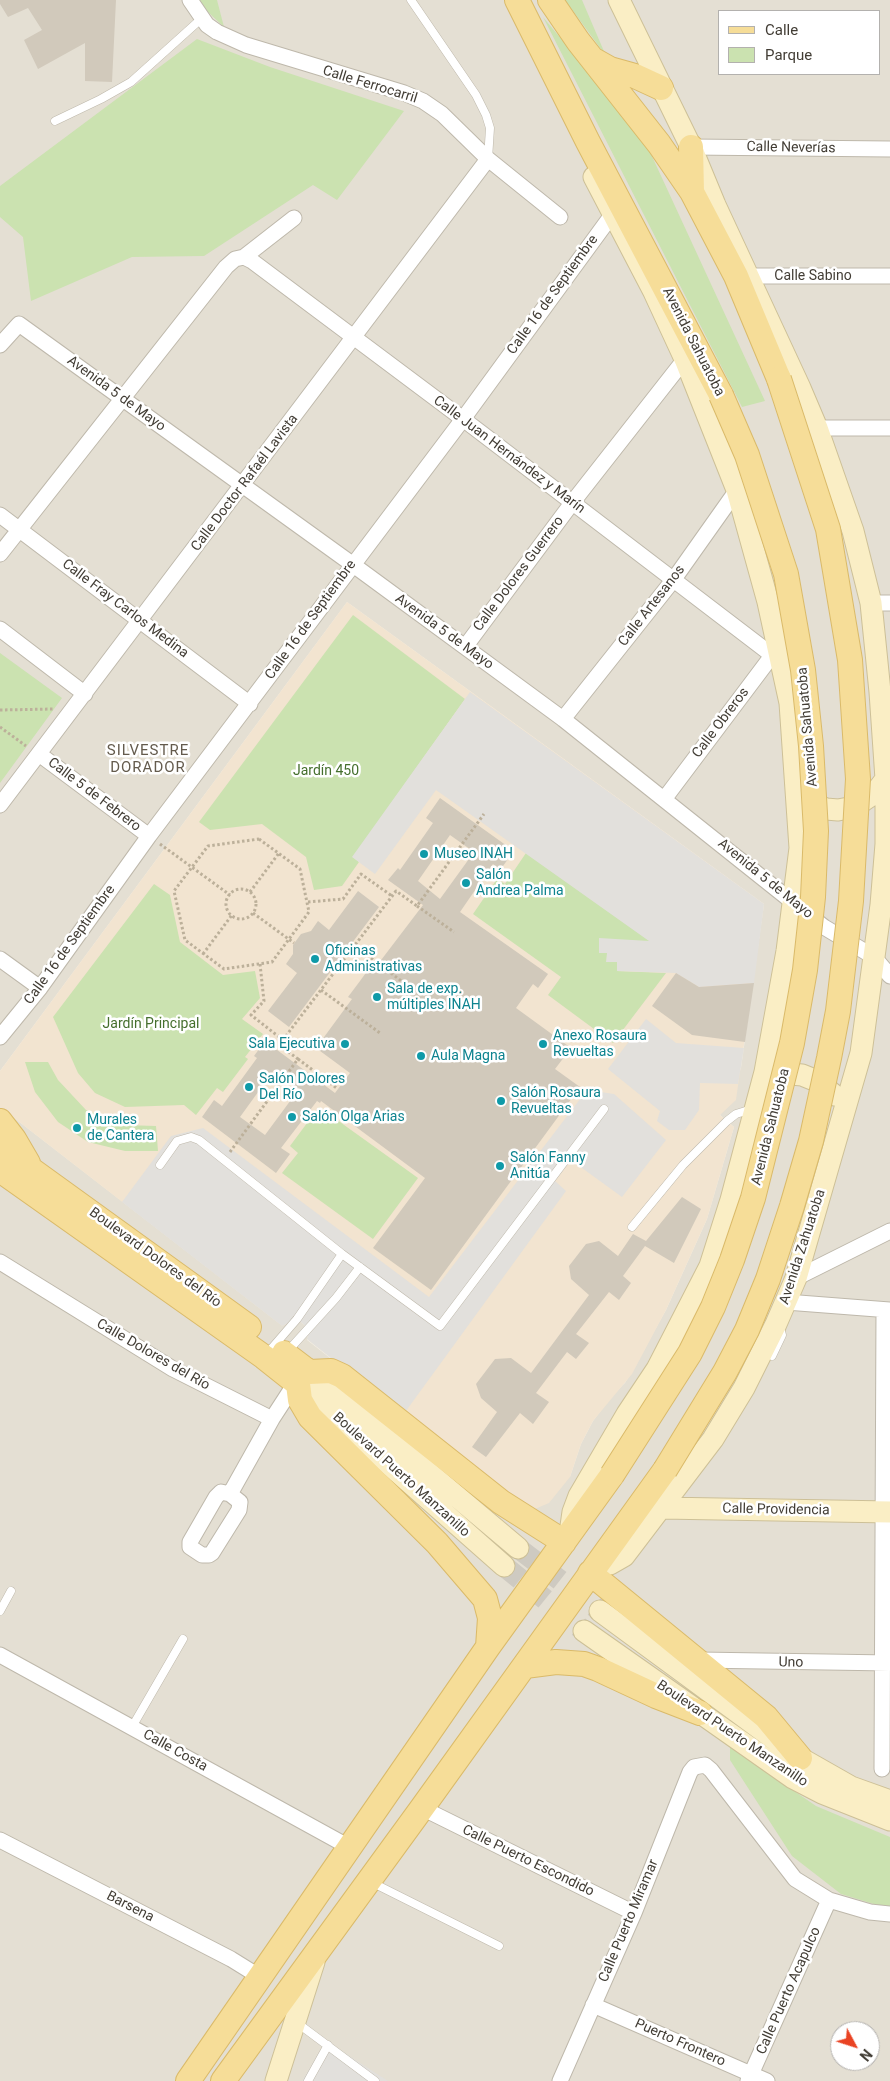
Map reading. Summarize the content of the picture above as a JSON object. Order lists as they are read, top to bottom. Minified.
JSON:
{"streets":{"main road":["Avenida Sahuatoba","Boulevard Dolores del Río"],"street":["Calle Ferrocarril","Calle Neverías","Calle Sabino","Calle 16 de Septiembre","Avenida 5 de Mayo","Calle Juan Hernández y Marín","Calle Doctor Rafaél Lavista","Calle Dolores Guerrero","Calle Artesanos","Calle Fray Carlos Medina","Calle Obreros","Calle 5 de Febrero","Avenida Zahuatoba","Calle Dolores del Río","Boulevard Puerto Manzanillo","Calle Providencia","Uno","Calle Costa","Calle Puerto Escondido","Barsena","Calle Puerto Miramar","Calle Puerto Acapulco","Puerto Frontero"]},"crossings":[["Calle Ferrocarril","Calle Doctor Rafaél Lavista"],["Calle 16 de Septiembre","Avenida Sahuatoba"],["Calle 16 de Septiembre","Avenida 5 de Mayo"],["Calle 16 de Septiembre","Calle Juan Hernández y Marín"],["Calle 16 de Septiembre","Calle Fray Carlos Medina"],["Calle 16 de Septiembre","Calle 5 de Febrero"],["Avenida Sahuatoba","Avenida 5 de Mayo"],["Avenida Sahuatoba","Calle Juan Hernández y Marín"],["Avenida Sahuatoba","Calle Dolores Guerrero"],["Avenida Sahuatoba","Calle Artesanos"],["Avenida Sahuatoba","Calle Obreros"],["Avenida Sahuatoba","Calle Costa"],["Avenida Sahuatoba","Barsena"],["Avenida 5 de Mayo","Calle Doctor Rafaél Lavista"],["Avenida 5 de Mayo","Calle Dolores Guerrero"],["Avenida 5 de Mayo","Calle Artesanos"],["Avenida 5 de Mayo","Calle Obreros"],["Avenida 5 de Mayo","Avenida Zahuatoba"],["Calle Juan Hernández y Marín","Calle Doctor Rafaél Lavista"],["Calle Juan Hernández y Marín","Calle Dolores Guerrero"],["Calle Juan Hernández y Marín","Calle Artesanos"],["Calle Juan Hernández y Marín","Calle Obreros"],["Calle Doctor Rafaél Lavista","Calle Fray Carlos Medina"],["Calle Doctor Rafaél Lavista","Calle 5 de Febrero"],["Avenida Zahuatoba","Calle Providencia"],["Boulevard Dolores del Río","Boulevard Puerto Manzanillo"],["Calle Puerto Escondido","Calle Puerto Miramar"],["Calle Puerto Miramar","Calle Puerto Acapulco"],["Calle Puerto Miramar","Puerto Frontero"],["Calle Puerto Acapulco","Puerto Frontero"]],"districts":["SILVESTRE DORADOR"],"parks":["Jardín 450","Jardín Principal"],"places":["Museo INAH","Salón Andrea Palma","Oficinas Administrativas","Sala de exp. múltiples INAH","Sala Ejecutiva","Anexo Rosaura Revueltas","Aula Magna","Salón Dolores Del Río","Salón Rosaura Revueltas","Salón Olga Arias","Murales de Cantera","Salón Fanny Anitúa"],"legend":["Calle","Parque"],"north":"bottom right"}
